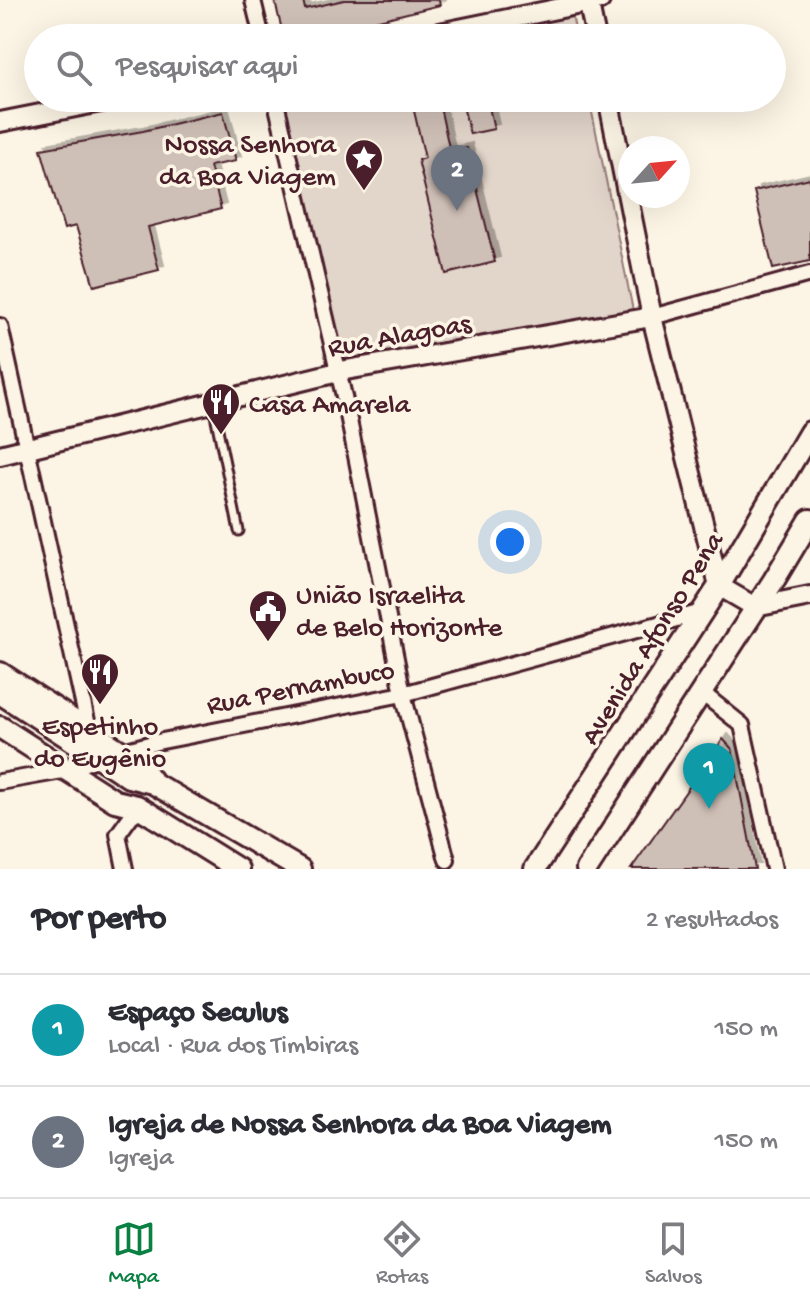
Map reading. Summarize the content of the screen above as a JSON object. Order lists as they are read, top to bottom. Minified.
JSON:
{"streets":{"main road":["Avenida Afonso Pena"],"street":["Rua Alagoas","Rua Pernambuco"]},"crossings":[["Avenida Afonso Pena","Rua Pernambuco"]],"places":{"place":["Nossa Senhora da Boa Viagem"],"restaurant":["Casa Amarela","Espetinho do Eugênio"],"public building":["União Israelita de Belo Horizonte"]},"north":"top right","page":{"search":"Pesquisar aqui","pins":["2","1"],"heading":["Por perto","2 resultados"],"list":[{"mark":"1","name":"Espaço Seculus","note":"Local · Rua dos Timbiras","value":"150 m"},{"mark":"2","name":"Igreja de Nossa Senhora da Boa Viagem","note":"Igreja","value":"150 m"}],"nav":["Mapa","Rotas","Salvos"]}}
